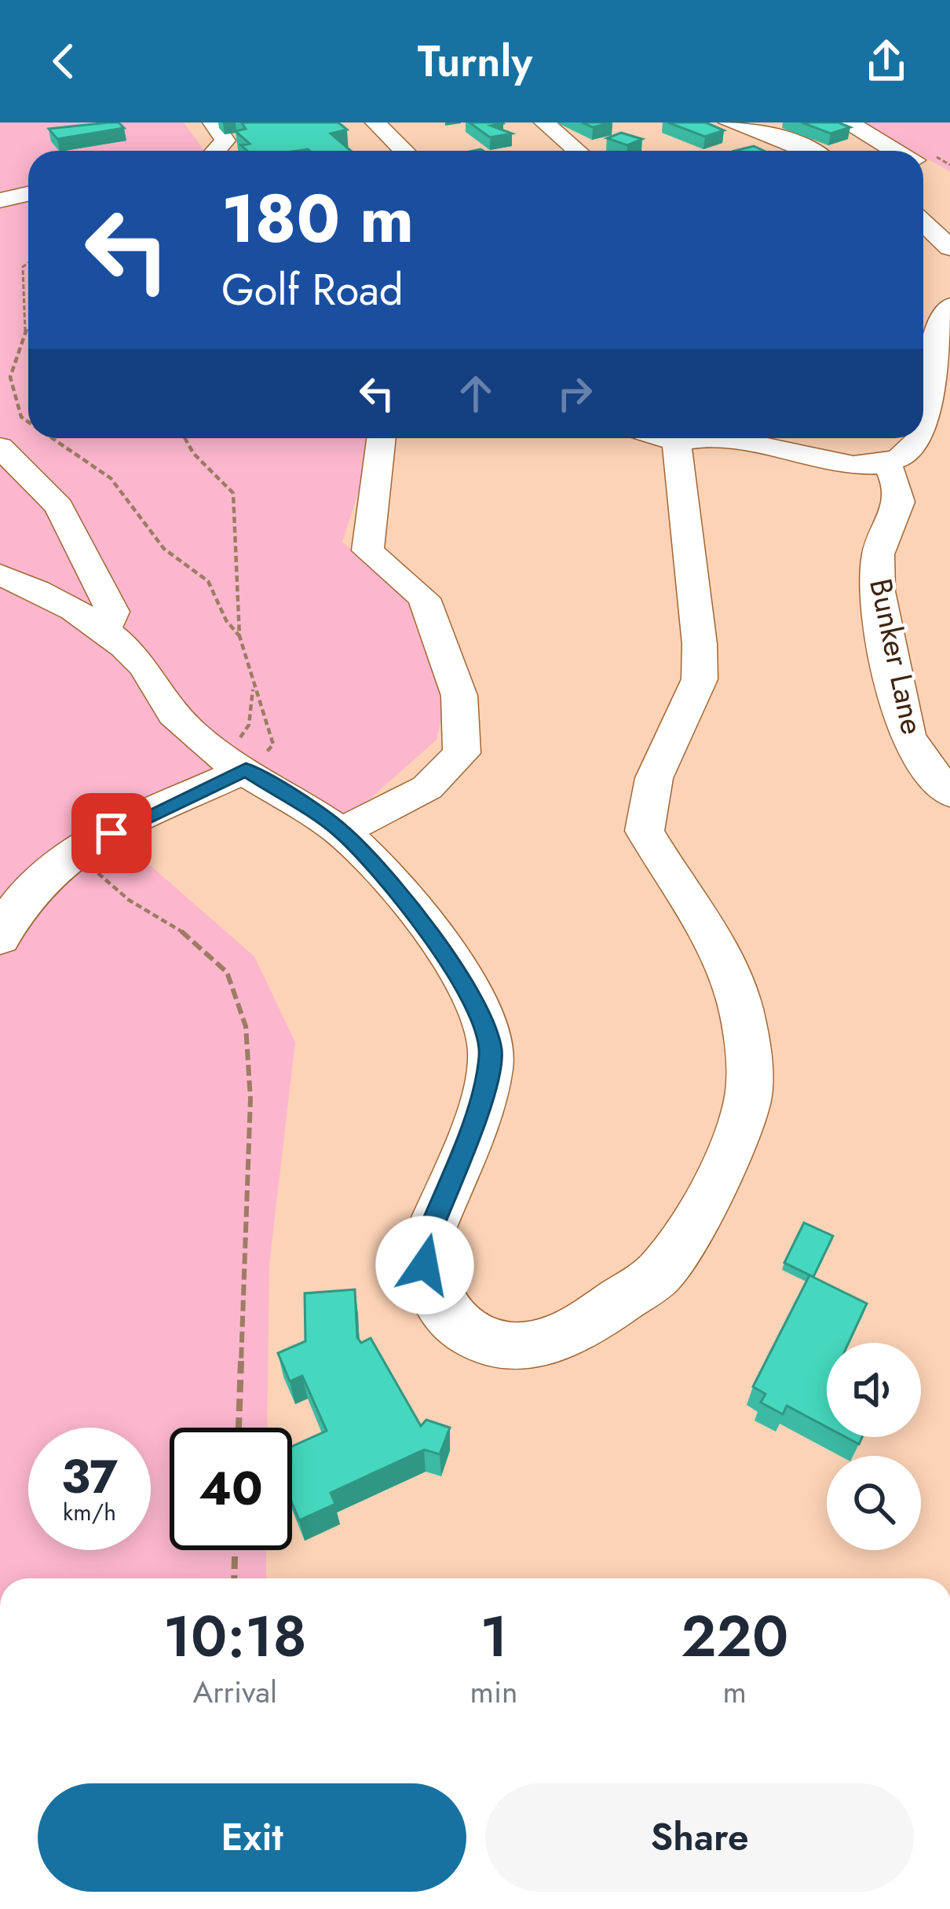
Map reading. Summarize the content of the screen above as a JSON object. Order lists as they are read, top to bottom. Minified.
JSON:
{"streets":{"street":["Bunker Lane"]},"page":{"header":"Turnly","turn":["180 m","Golf Road"],"speed":"37 km/h","limit":"40","eta":["10:18","Arrival","1","min","220","m"],"buttons":["Exit","Share"]}}
